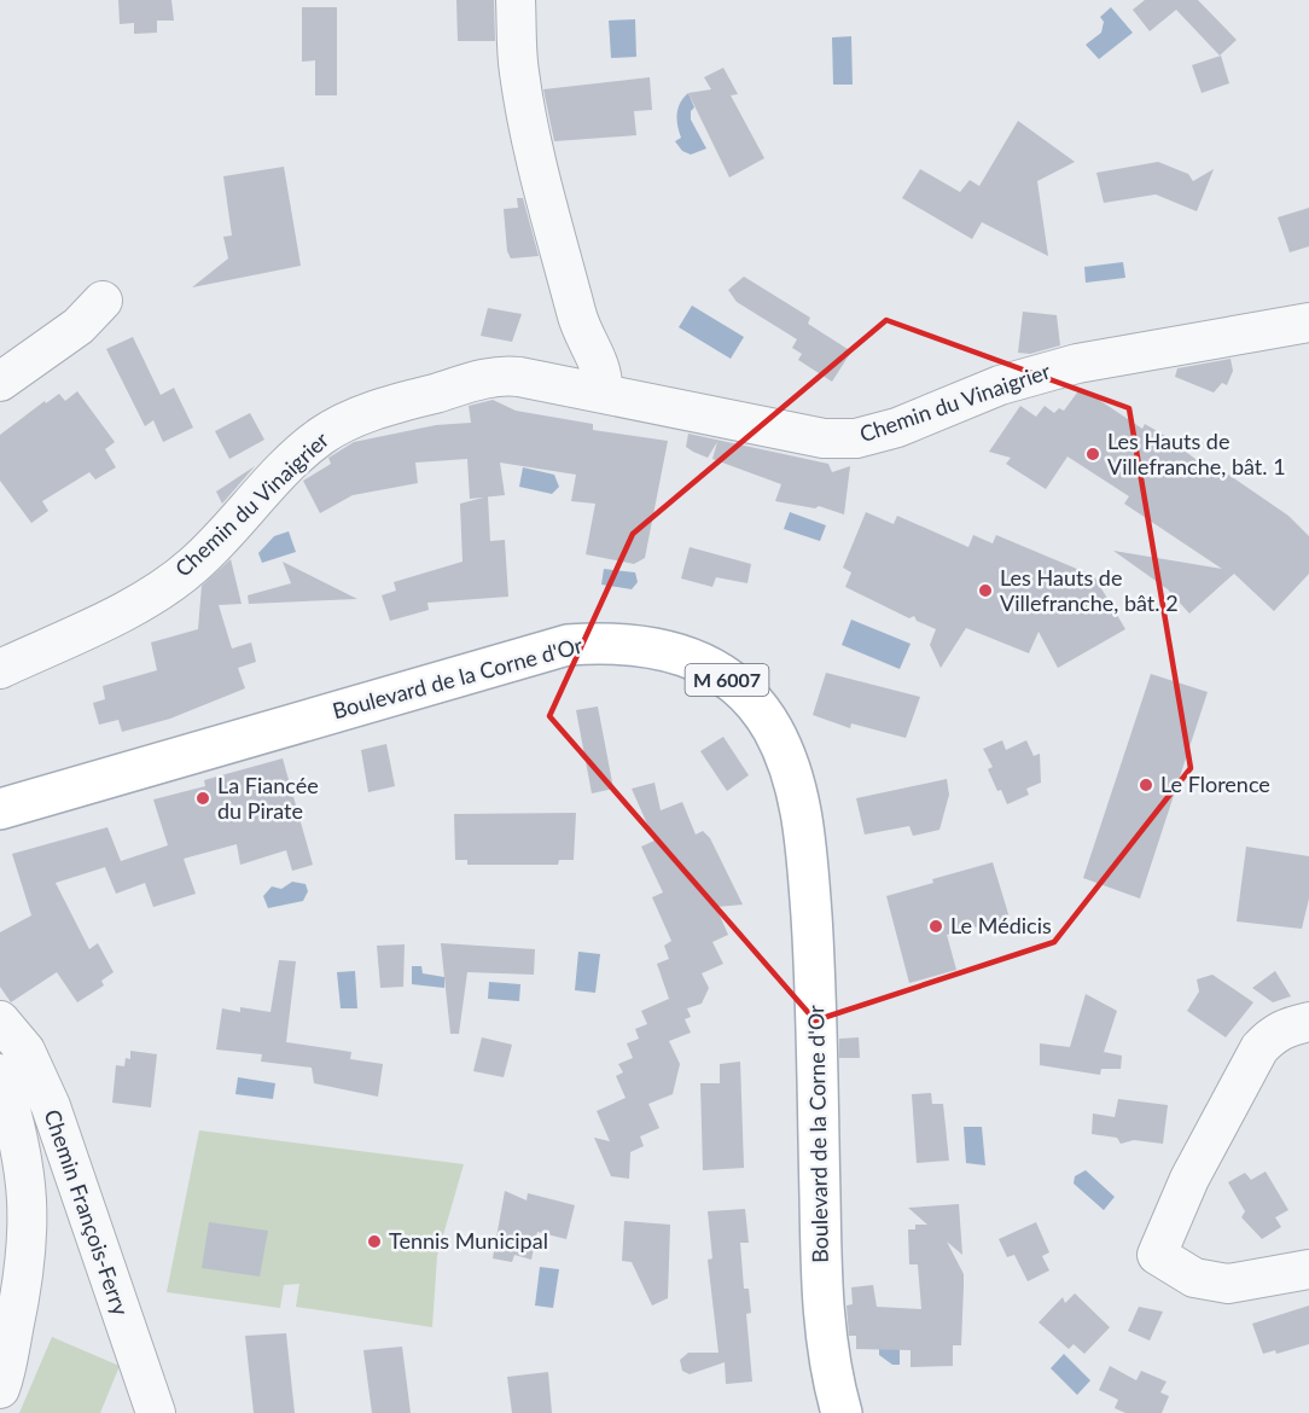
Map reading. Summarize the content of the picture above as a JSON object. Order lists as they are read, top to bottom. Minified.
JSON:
{"streets":{"main road":["Boulevard de la Corne d'Or","M 6007"],"street":["Chemin du Vinaigrier","Chemin François-Ferry"]},"places":["Les Hauts de Villefranche, bât. 1","Les Hauts de Villefranche, bât. 2","Le Florence","La Fiancée du Pirate","Le Médicis","Tennis Municipal"]}
